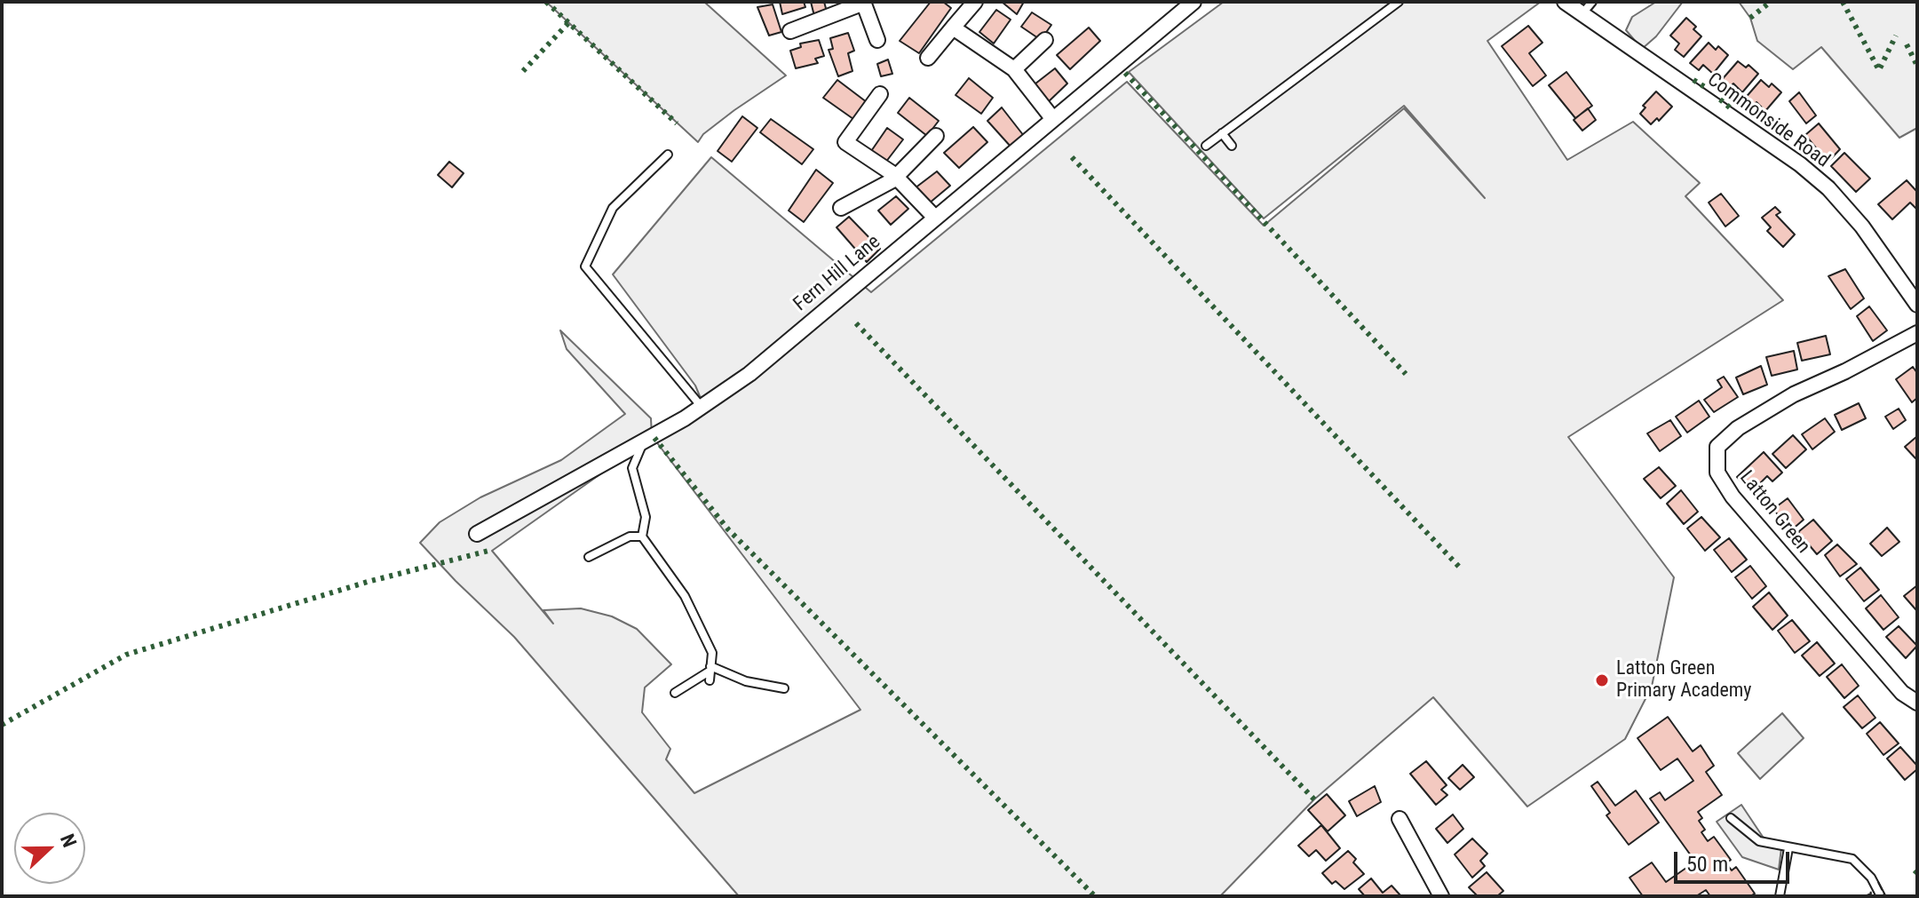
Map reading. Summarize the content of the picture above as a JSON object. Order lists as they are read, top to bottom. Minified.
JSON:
{"streets":{"street":["Commonside Road","Fern Hill Lane","Latton Green"]},"places":["Latton Green Primary Academy"],"scale_bar":"50 m","north":"right"}
